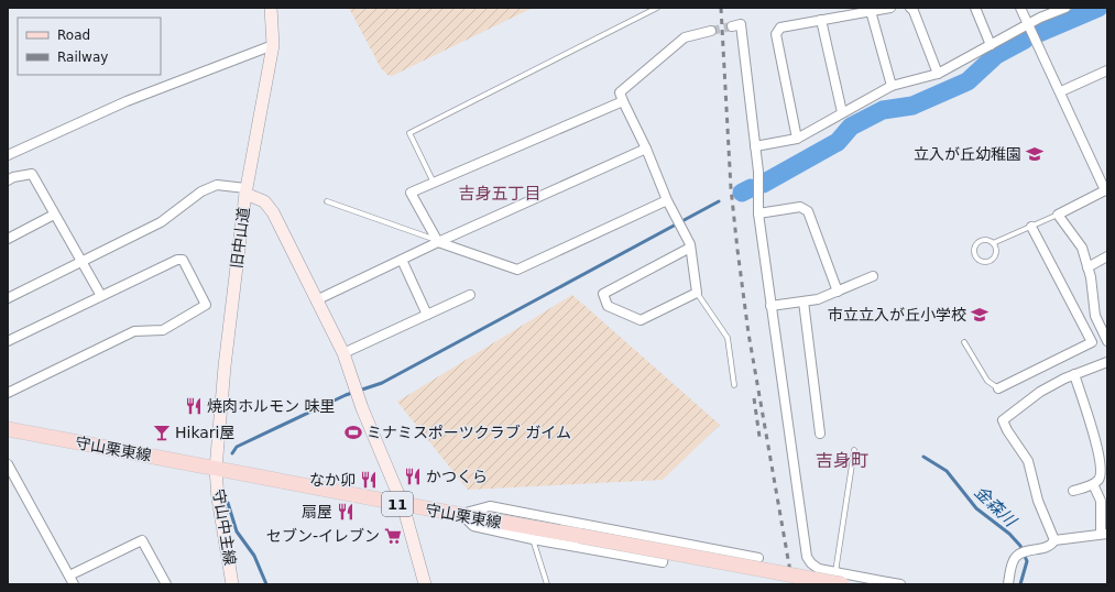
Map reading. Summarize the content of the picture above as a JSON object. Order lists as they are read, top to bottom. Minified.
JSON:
{"streets":{"main road":["守山栗東線","11"],"street":["旧中山道","守山中主線"]},"crossings":[["旧中山道","守山栗東線"],["旧中山道","守山中主線"],["守山栗東線","守山中主線"]],"districts":["吉身五丁目","吉身町"],"water":["金森川"],"places":{"school or university":["立入が丘幼稚園","市立立入が丘小学校"],"restaurant":["焼肉ホルモン 味里","かつくら","なか卯","扇屋"],"bar":["Hikari屋"],"sports":["ミナミスポーツクラブ ガイム"],"supermarket":["セブン-イレブン"]},"legend":["Road","Railway"]}
